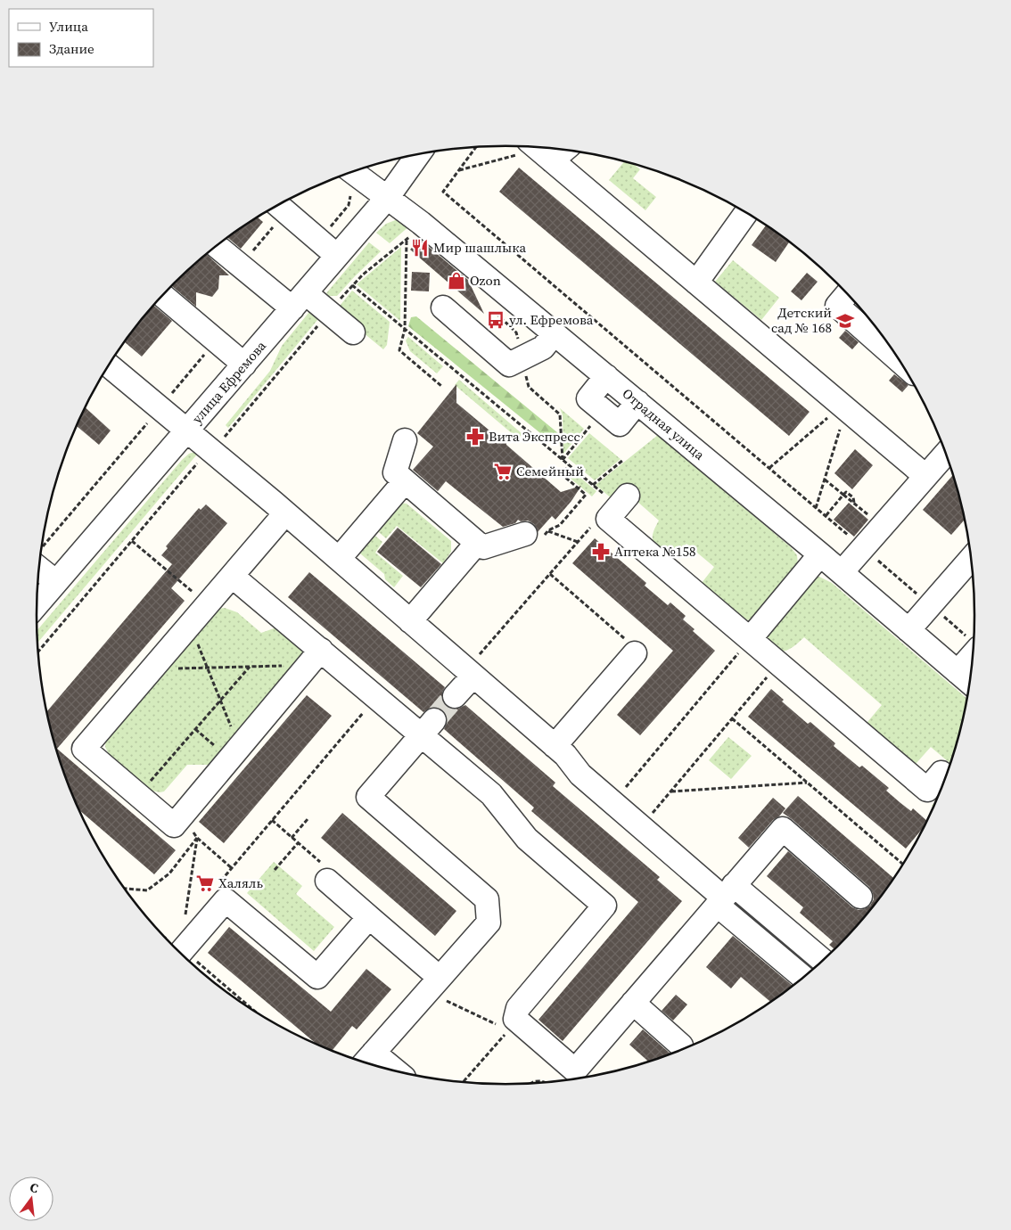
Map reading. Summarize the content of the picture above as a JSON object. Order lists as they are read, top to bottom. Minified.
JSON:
{"streets":{"street":["улица Ефремова","Отрадная улица"]},"crossings":[["улица Ефремова","Отрадная улица"]],"places":{"restaurant":["Мир шашлыка"],"shop":["Ozon"],"bus stop":["ул. Ефремова"],"school or university":["Детский сад № 168"],"pharmacy":["Вита Экспресс","Аптека №158"],"supermarket":["Семейный","Халяль"]},"legend":["Улица","Здание"],"north":"top"}
